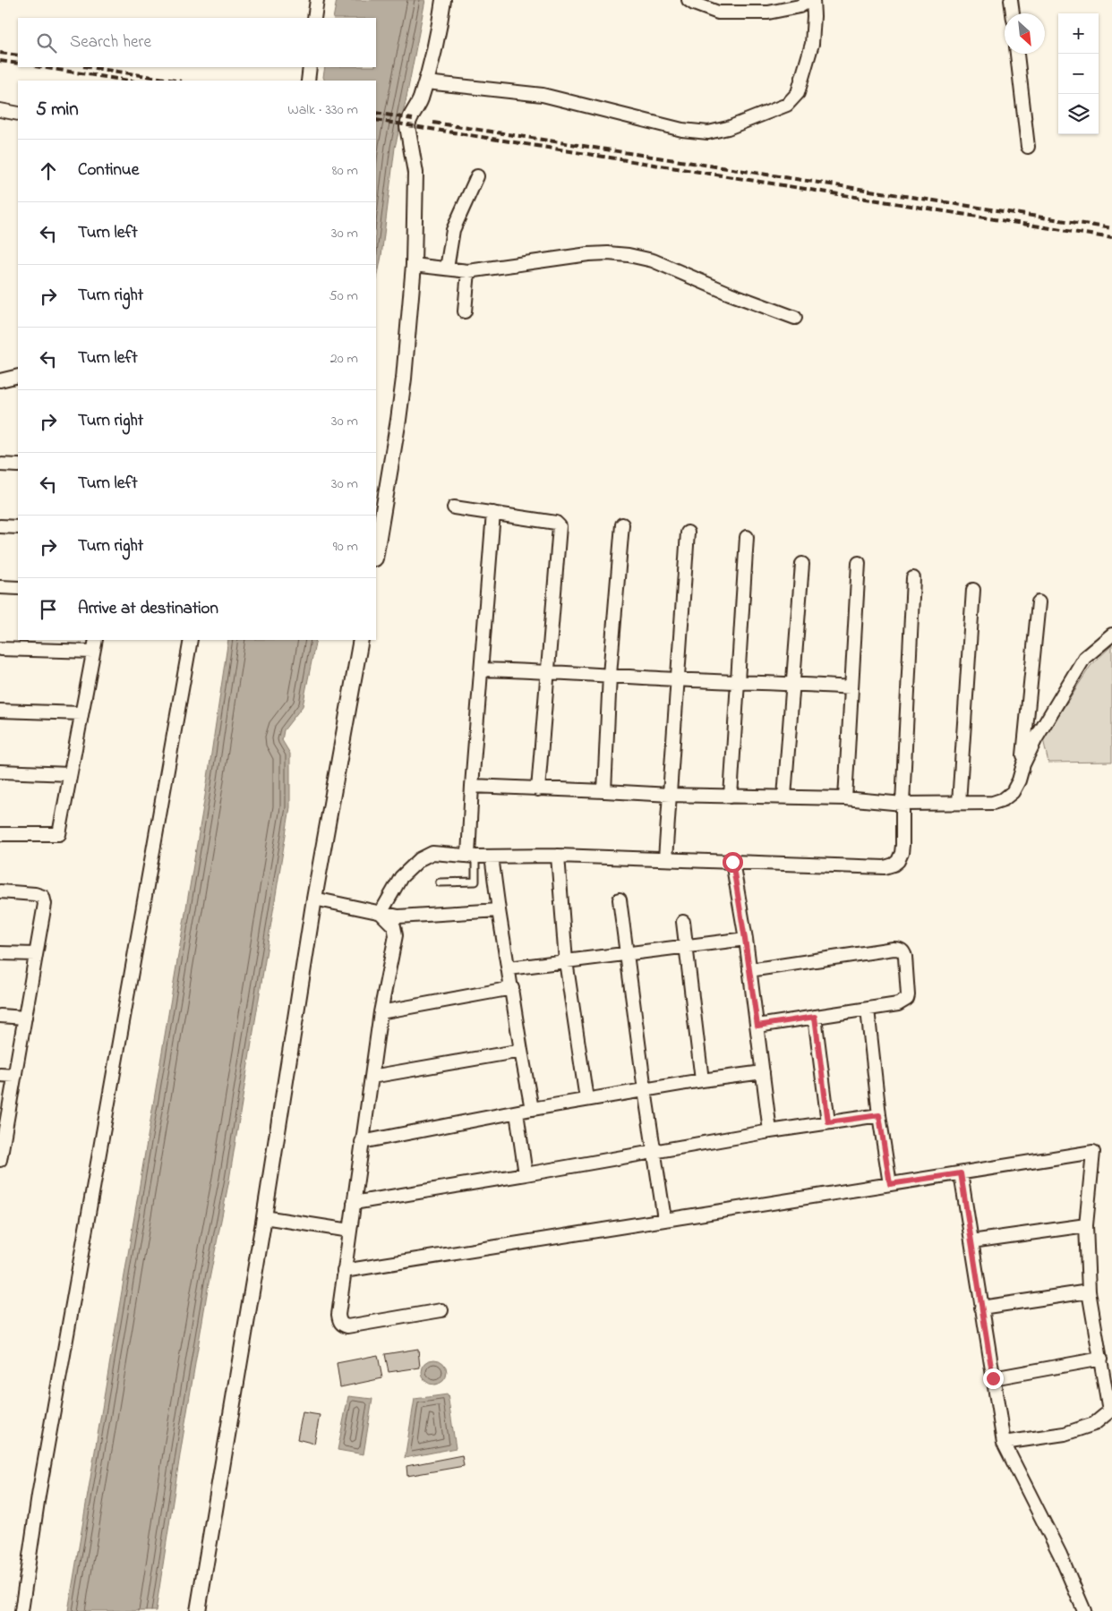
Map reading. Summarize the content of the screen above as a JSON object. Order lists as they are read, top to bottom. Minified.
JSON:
{"north":"bottom right","page":{"map_buttons":["+","−"],"search":"Search here","heading":["5 min","Walk · 330 m"],"list":[["Continue","80 m"],["Turn left","30 m"],["Turn right","50 m"],["Turn left","20 m"],["Turn right","30 m"],["Turn left","30 m"],["Turn right","90 m"],"Arrive at destination"]}}
